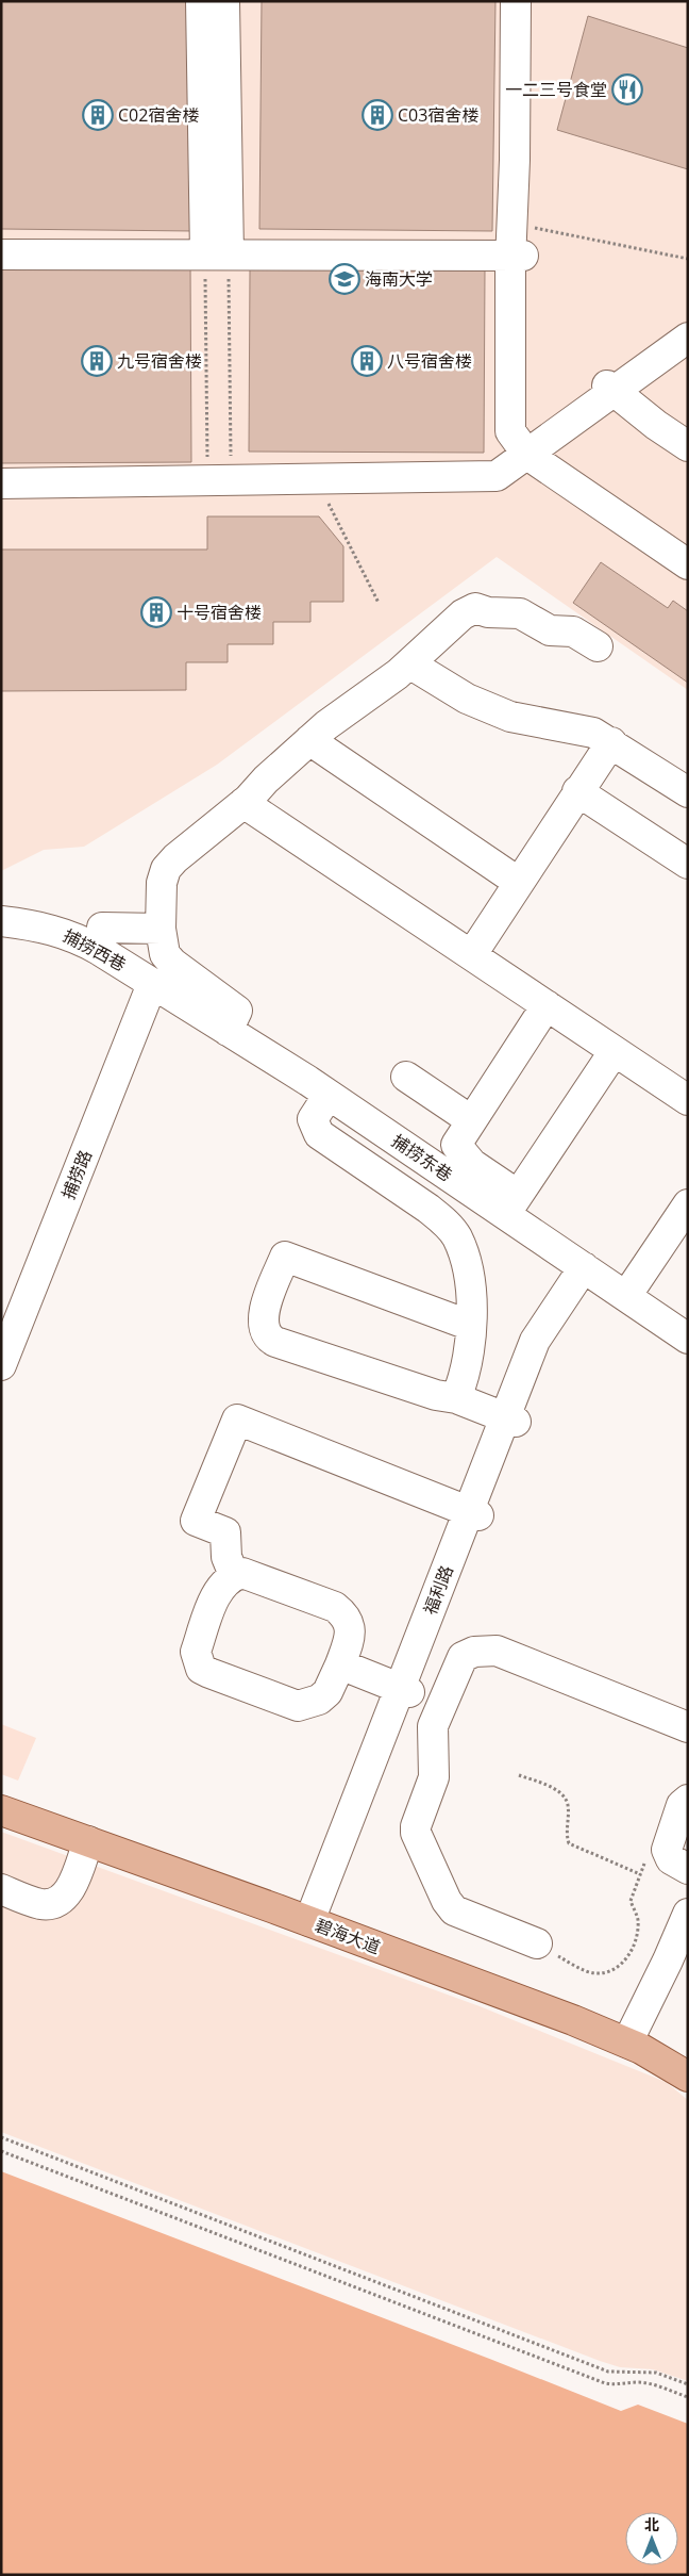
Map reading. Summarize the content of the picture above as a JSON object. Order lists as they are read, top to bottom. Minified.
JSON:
{"streets":{"main road":["碧海大道"],"street":["捕捞西巷","捕捞东巷","捕捞路","福利路"]},"crossings":[["捕捞西巷","捕捞东巷"],["捕捞西巷","捕捞路"],["捕捞东巷","捕捞路"],["捕捞东巷","福利路"],["福利路","碧海大道"]],"places":{"restaurant":["一二三号食堂"],"building":["C02宿舍楼","C03宿舍楼","九号宿舍楼","八号宿舍楼","十号宿舍楼"],"school or university":["海南大学"]},"north":"top"}
